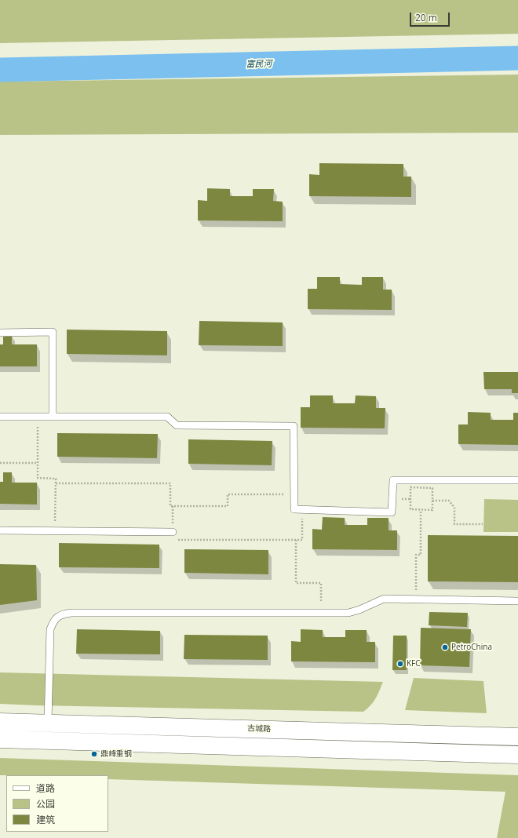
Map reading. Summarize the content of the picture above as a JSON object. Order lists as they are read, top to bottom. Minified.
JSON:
{"streets":{"main road":["古城路"]},"water":["富民河"],"places":["PetroChina","KFC","鼎峰重钢"],"legend":["道路","公园","建筑"],"scale_bar":"20 m"}
